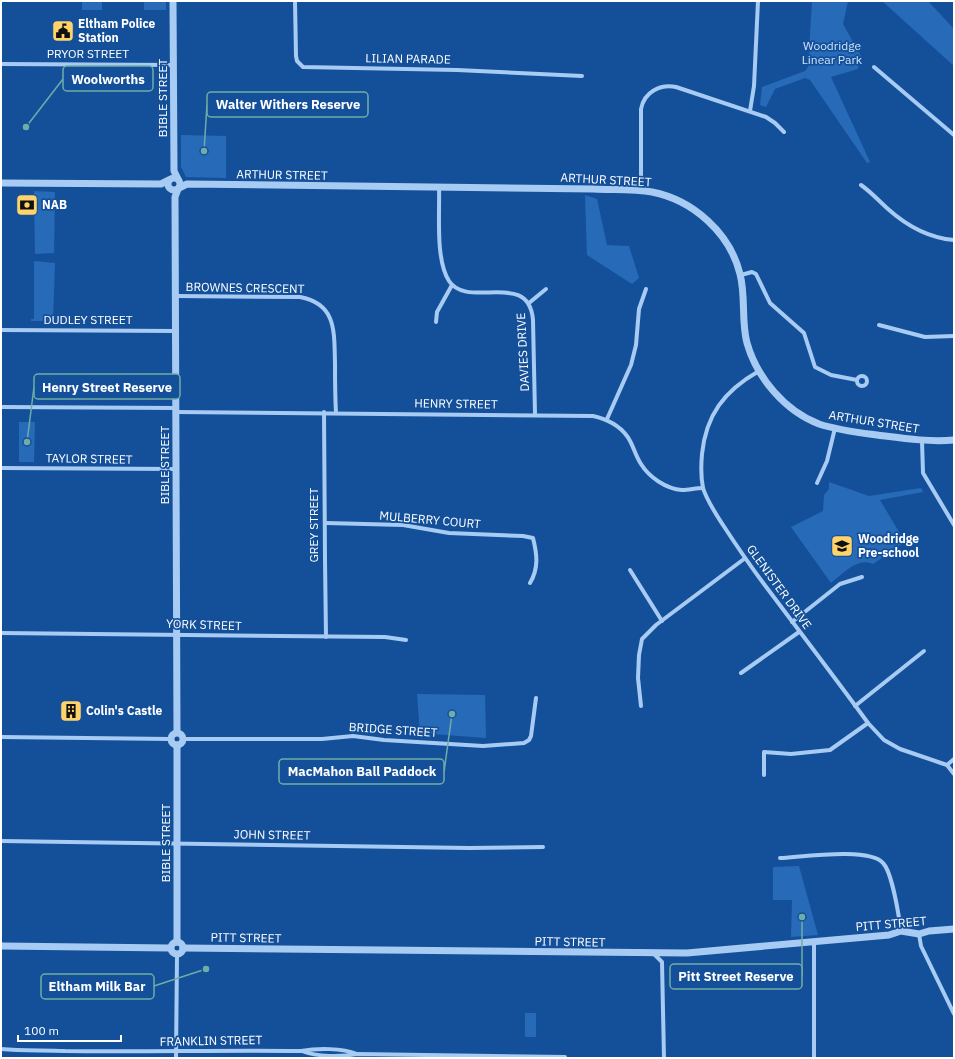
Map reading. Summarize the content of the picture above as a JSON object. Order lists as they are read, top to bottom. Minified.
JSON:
{"streets":{"street":["PRYOR STREET","LILIAN PARADE","BIBLE STREET","ARTHUR STREET","BROWNES CRESCENT","DUDLEY STREET","DAVIES DRIVE","HENRY STREET","TAYLOR STREET","MULBERRY COURT","GREY STREET","GLENISTER DRIVE","YORK STREET","BRIDGE STREET","JOHN STREET","PITT STREET","FRANKLIN STREET"]},"crossings":[["PRYOR STREET","BIBLE STREET"],["BIBLE STREET","ARTHUR STREET"],["BIBLE STREET","BROWNES CRESCENT"],["BIBLE STREET","DUDLEY STREET"],["BIBLE STREET","HENRY STREET"],["BIBLE STREET","TAYLOR STREET"],["BIBLE STREET","YORK STREET"],["BIBLE STREET","BRIDGE STREET"],["BIBLE STREET","JOHN STREET"],["BIBLE STREET","PITT STREET"],["ARTHUR STREET","GLENISTER DRIVE"],["BROWNES CRESCENT","HENRY STREET"],["DAVIES DRIVE","HENRY STREET"],["HENRY STREET","GREY STREET"],["HENRY STREET","GLENISTER DRIVE"],["MULBERRY COURT","GREY STREET"],["GREY STREET","YORK STREET"]],"parks":["Woodridge Linear Park"],"places":{"public building":["Eltham Police Station"],"other":["Woolworths","Walter Withers Reserve","Henry Street Reserve","MacMahon Ball Paddock","Pitt Street Reserve","Eltham Milk Bar"],"bank":["NAB"],"school or university":["Woodridge Pre-school"],"building":["Colin's Castle"]},"scale_bar":"100 m"}
